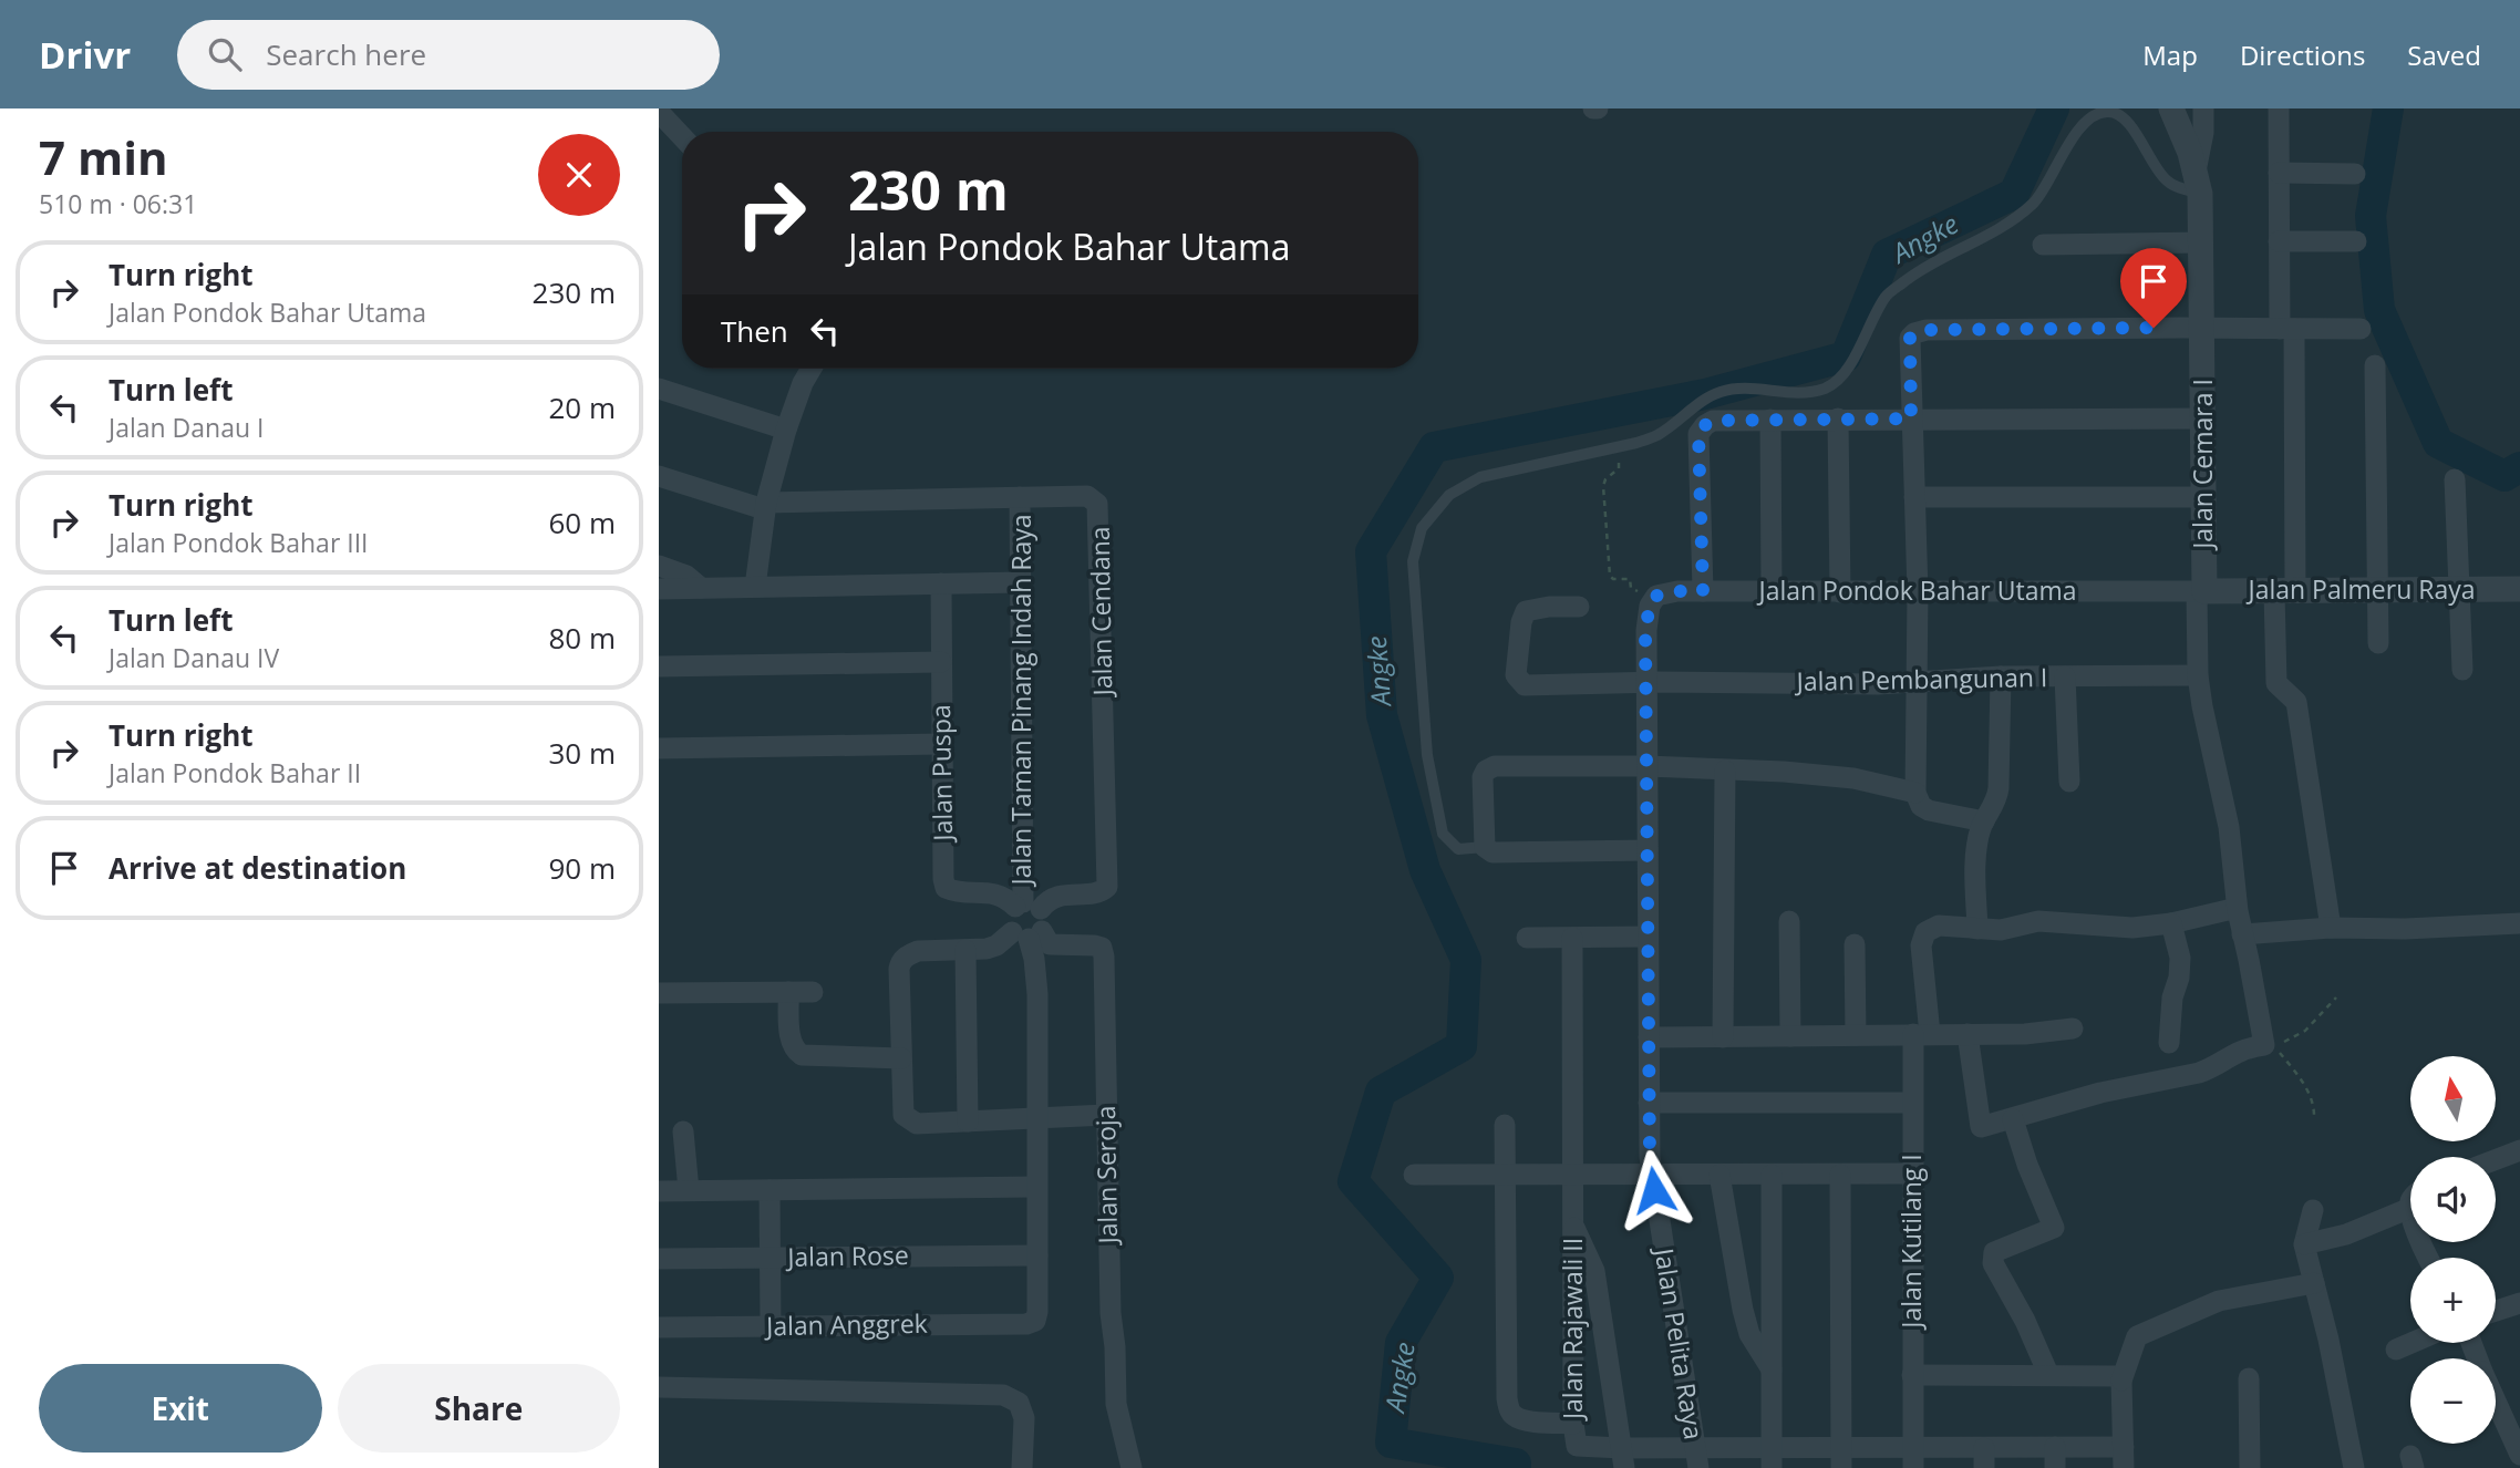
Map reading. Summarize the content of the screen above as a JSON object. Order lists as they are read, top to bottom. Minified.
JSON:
{"streets":{"street":["Jalan Cemara I","Jalan Palmeru Raya","Jalan Pondok Bahar Utama","Jalan Cendana","Jalan Pembangunan I","Jalan Taman Pinang Indah Raya","Jalan Puspa","Jalan Seroja","Jalan Kutilang I","Jalan Rose","Jalan Anggrek","Jalan Rajawali II","Jalan Pelita Raya"]},"crossings":[["Jalan Cemara I","Jalan Palmeru Raya"],["Jalan Cemara I","Jalan Pondok Bahar Utama"],["Jalan Cemara I","Jalan Pembangunan I"],["Jalan Palmeru Raya","Jalan Pondok Bahar Utama"],["Jalan Pondok Bahar Utama","Jalan Pelita Raya"],["Jalan Cendana","Jalan Taman Pinang Indah Raya"],["Jalan Cendana","Jalan Puspa"],["Jalan Cendana","Jalan Seroja"],["Jalan Pembangunan I","Jalan Pelita Raya"],["Jalan Taman Pinang Indah Raya","Jalan Puspa"],["Jalan Taman Pinang Indah Raya","Jalan Seroja"],["Jalan Taman Pinang Indah Raya","Jalan Rose"],["Jalan Taman Pinang Indah Raya","Jalan Anggrek"],["Jalan Puspa","Jalan Seroja"],["Jalan Kutilang I","Jalan Rajawali II"],["Jalan Rajawali II","Jalan Pelita Raya"]],"water":["Angke"],"north":"top","page":{"header":"Drivr","search":"Search here","nav":["Map","Directions","Saved"],"heading":["7 min","510 m · 06:31"],"turn":["230 m","Jalan Pondok Bahar Utama"],"list":[{"name":"Turn right","note":"Jalan Pondok Bahar Utama","value":"230 m"},{"name":"Turn left","note":"Jalan Danau I","value":"20 m"},{"name":"Turn right","note":"Jalan Pondok Bahar III","value":"60 m"},{"name":"Turn left","note":"Jalan Danau IV","value":"80 m"},{"name":"Turn right","note":"Jalan Pondok Bahar II","value":"30 m"},{"name":"Arrive at destination","value":"90 m"}],"then":"Then","map_buttons":["+","−"],"buttons":["Exit","Share"]}}
